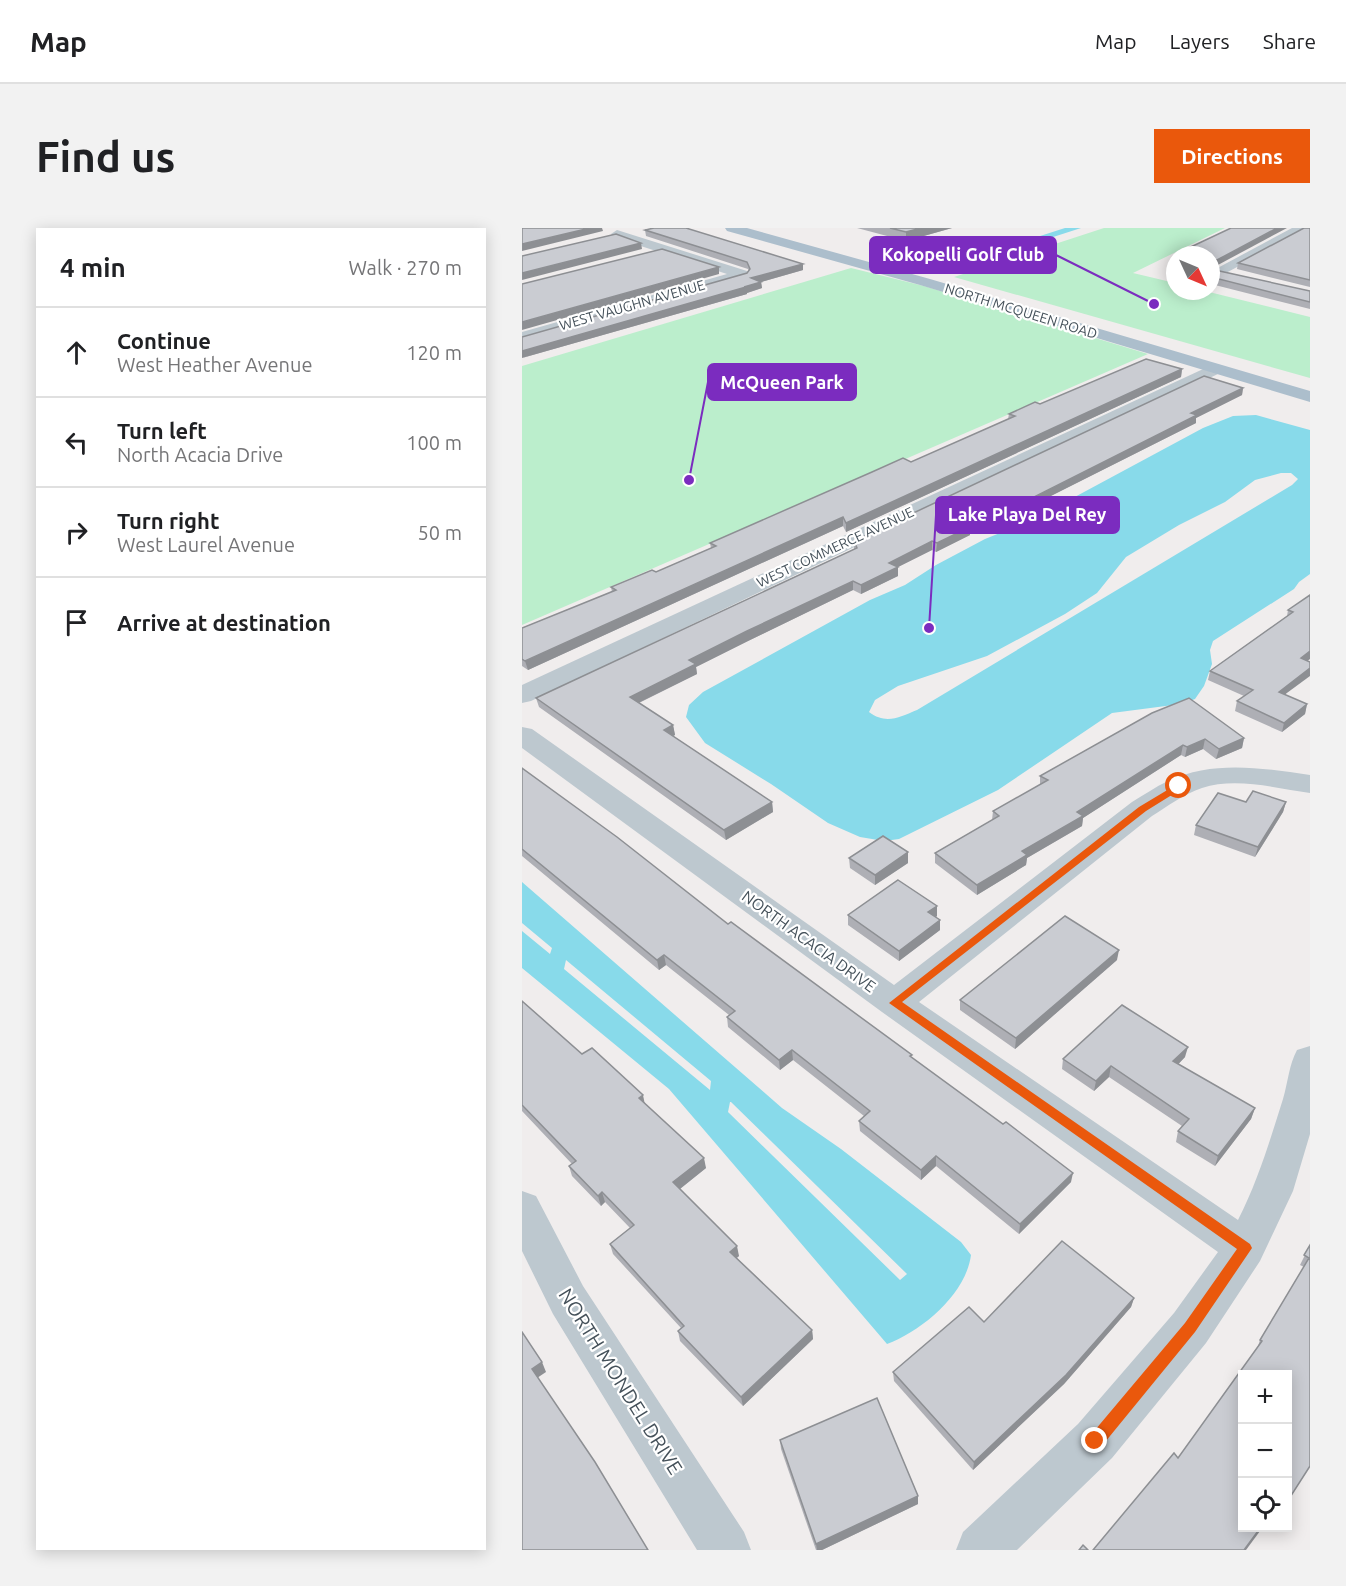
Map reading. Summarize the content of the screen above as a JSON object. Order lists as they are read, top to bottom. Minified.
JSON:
{"streets":{"main road":["NORTH MCQUEEN ROAD"],"street":["WEST VAUGHN AVENUE","WEST COMMERCE AVENUE","NORTH ACACIA DRIVE","NORTH MONDEL DRIVE"]},"crossings":[["NORTH MCQUEEN ROAD","WEST COMMERCE AVENUE"]],"places":["Kokopelli Golf Club","McQueen Park","Lake Playa Del Rey"],"north":"bottom right","page":{"header":"Map","nav":["Map","Layers","Share"],"buttons":"Directions","title":"Find us","heading":["4 min","Walk · 270 m"],"list":[["Continue","West Heather Avenue","120 m"],["Turn left","North Acacia Drive","100 m"],["Turn right","West Laurel Avenue","50 m"],"Arrive at destination"],"map_buttons":["+","−"]}}
